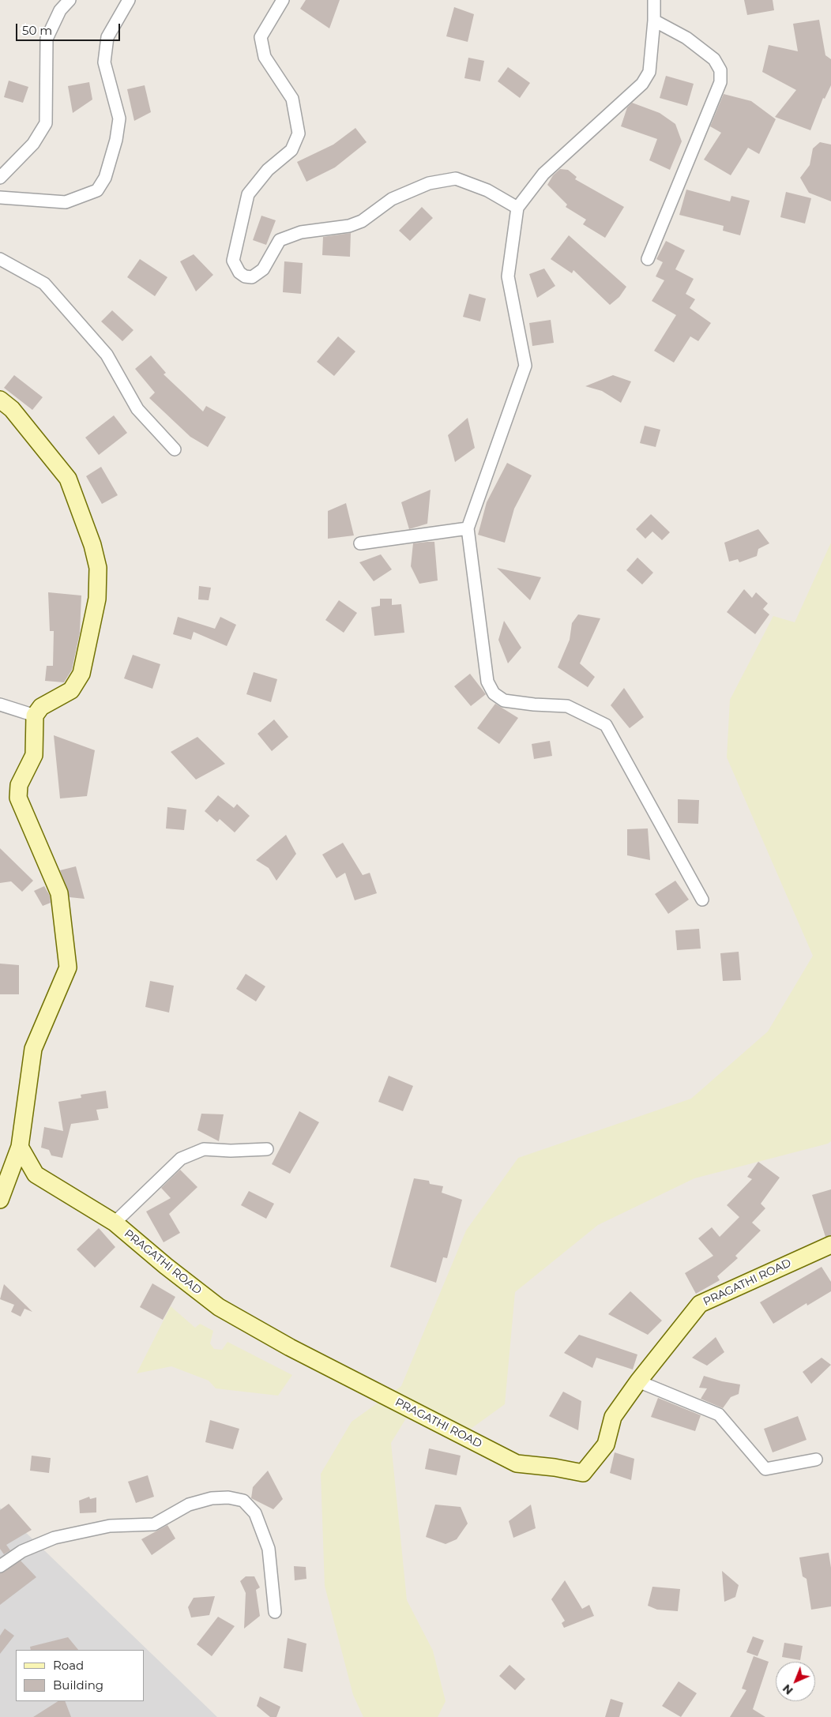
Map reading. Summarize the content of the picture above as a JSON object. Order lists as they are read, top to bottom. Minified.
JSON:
{"streets":{"street":["PRAGATHI ROAD"]},"legend":["Road","Building"],"scale_bar":"50 m","north":"bottom left"}
